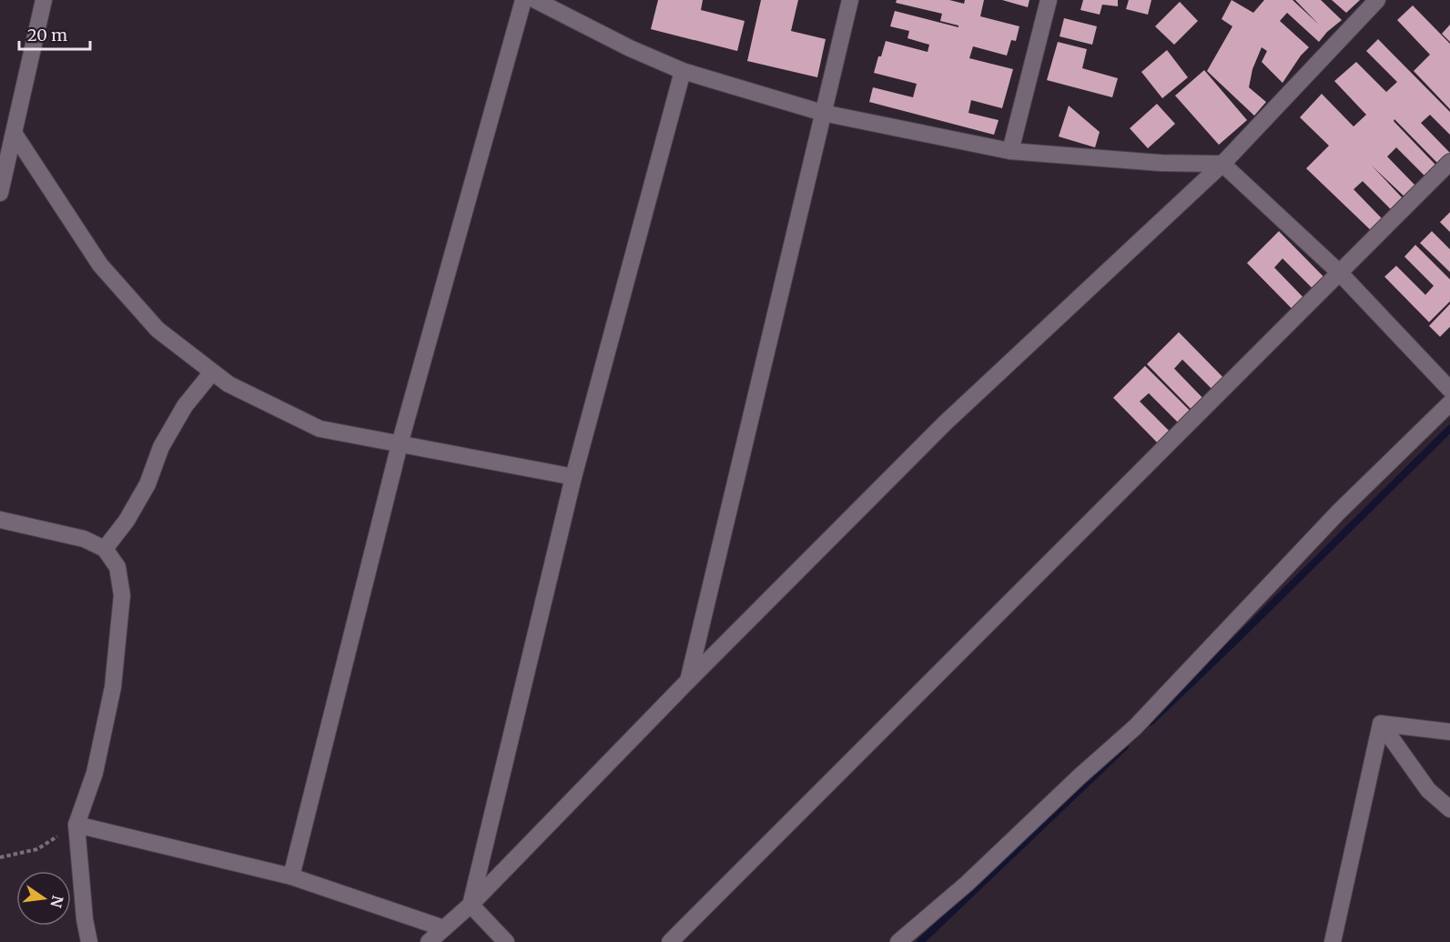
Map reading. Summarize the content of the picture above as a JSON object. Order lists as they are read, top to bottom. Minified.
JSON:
{"scale_bar":"20 m","north":"right"}
